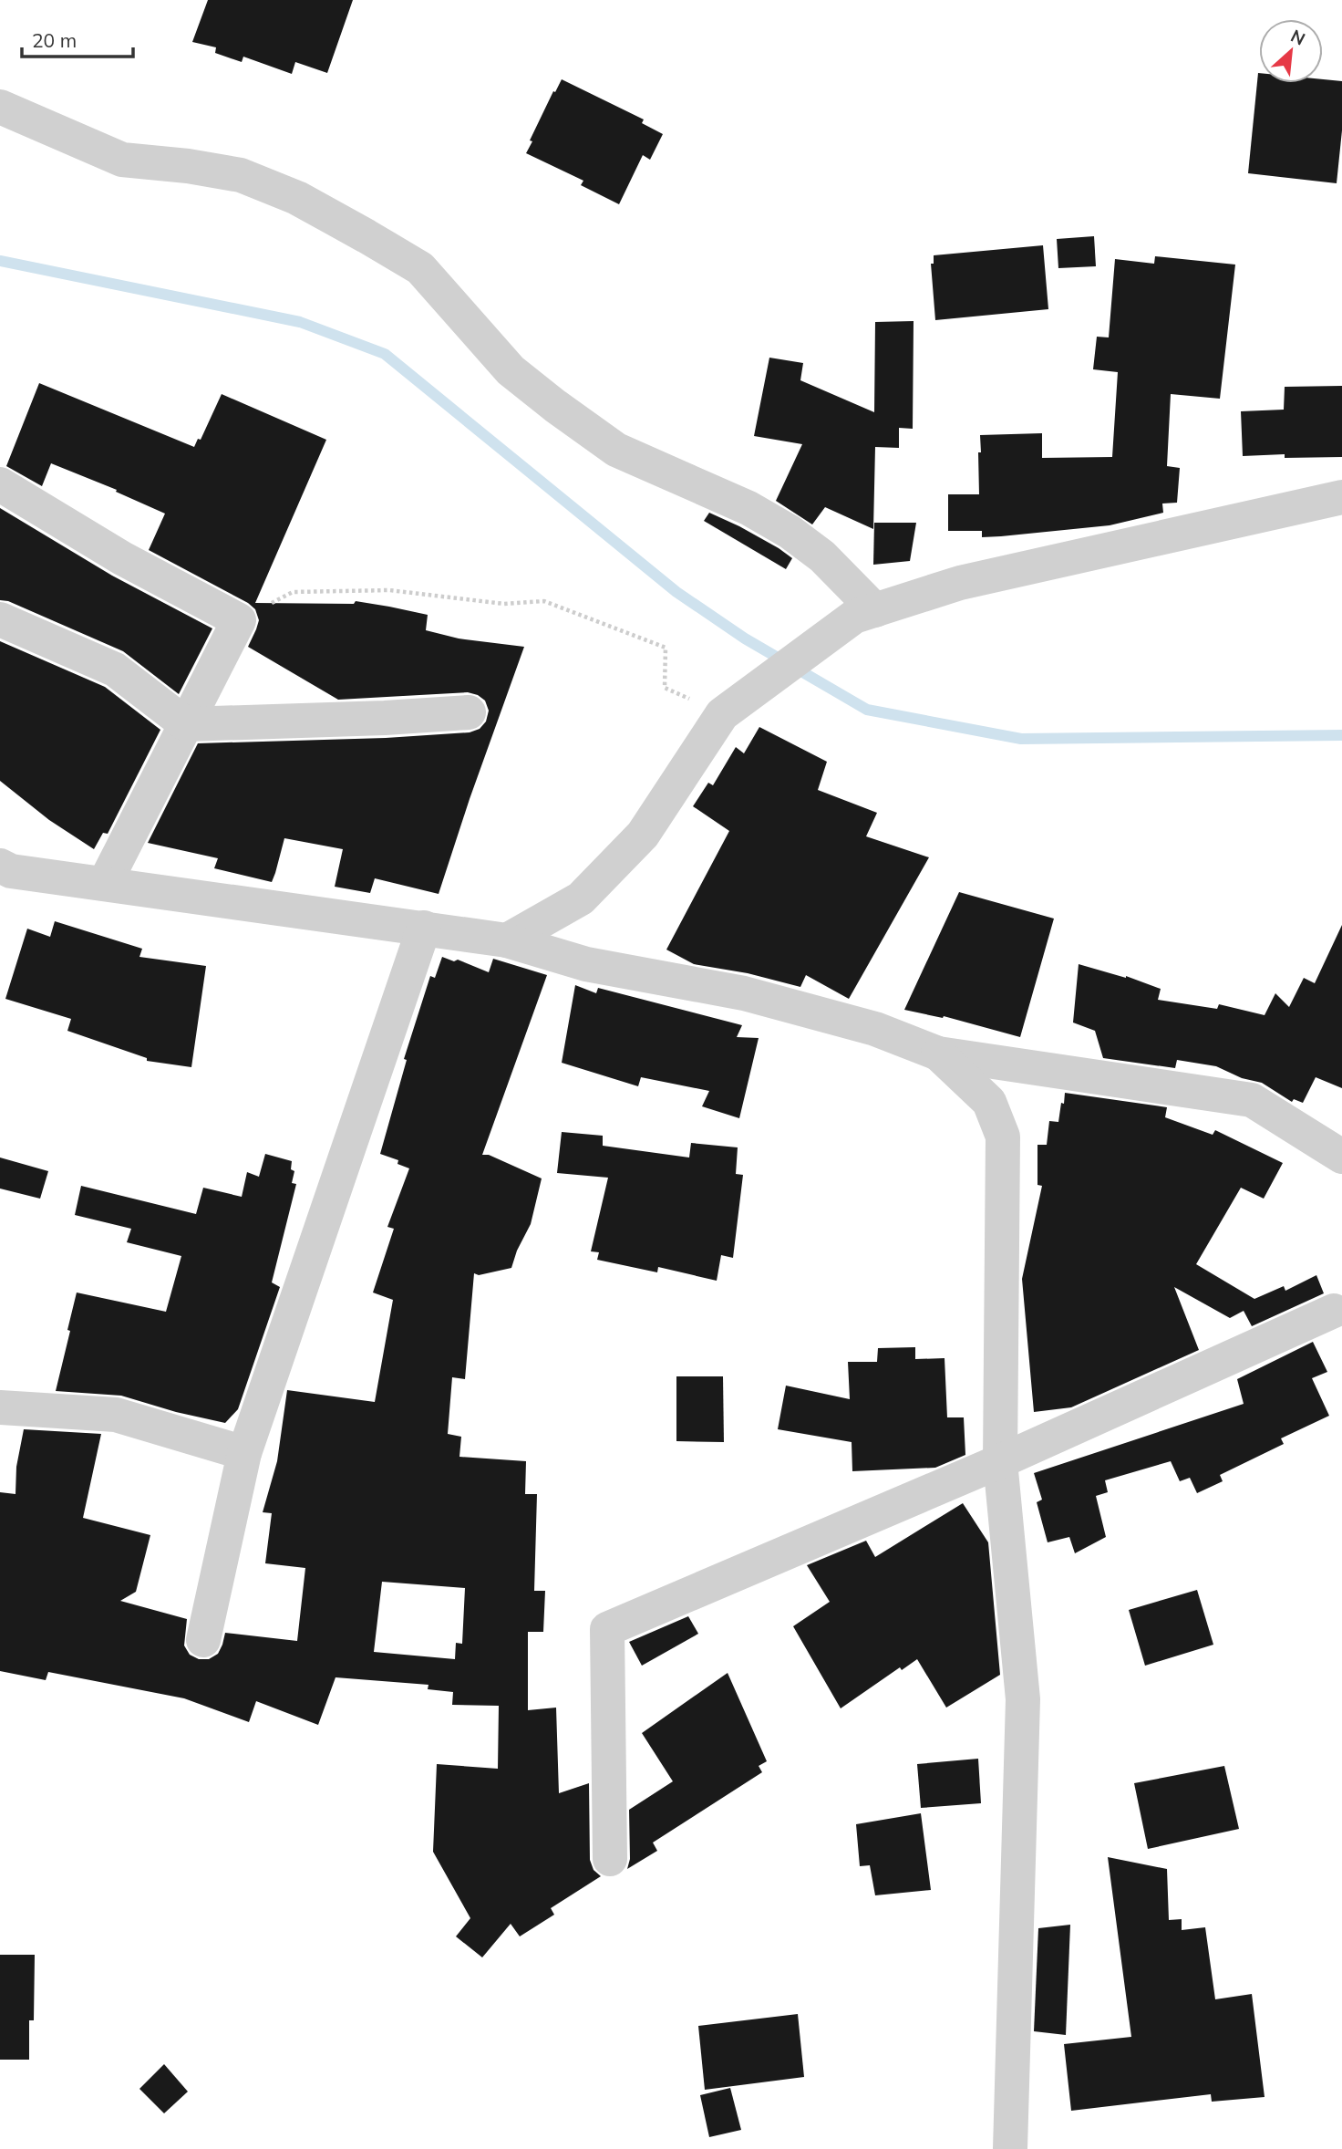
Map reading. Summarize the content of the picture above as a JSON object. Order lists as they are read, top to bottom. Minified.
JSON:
{"scale_bar":"20 m","north":"top right"}
